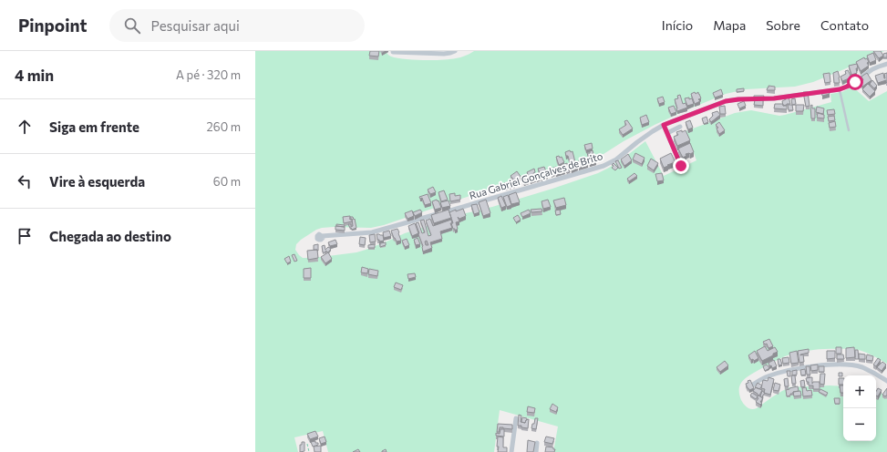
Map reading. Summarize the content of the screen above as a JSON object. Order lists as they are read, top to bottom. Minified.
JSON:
{"streets":{"street":["Rua Gabriel Gonçalves de Brito"]},"page":{"header":"Pinpoint","search":"Pesquisar aqui","nav":["Início","Mapa","Sobre","Contato"],"heading":["4 min","A pé · 320 m"],"list":[["Siga em frente","260 m"],["Vire à esquerda","60 m"],"Chegada ao destino"],"map_buttons":["+","−"]}}
